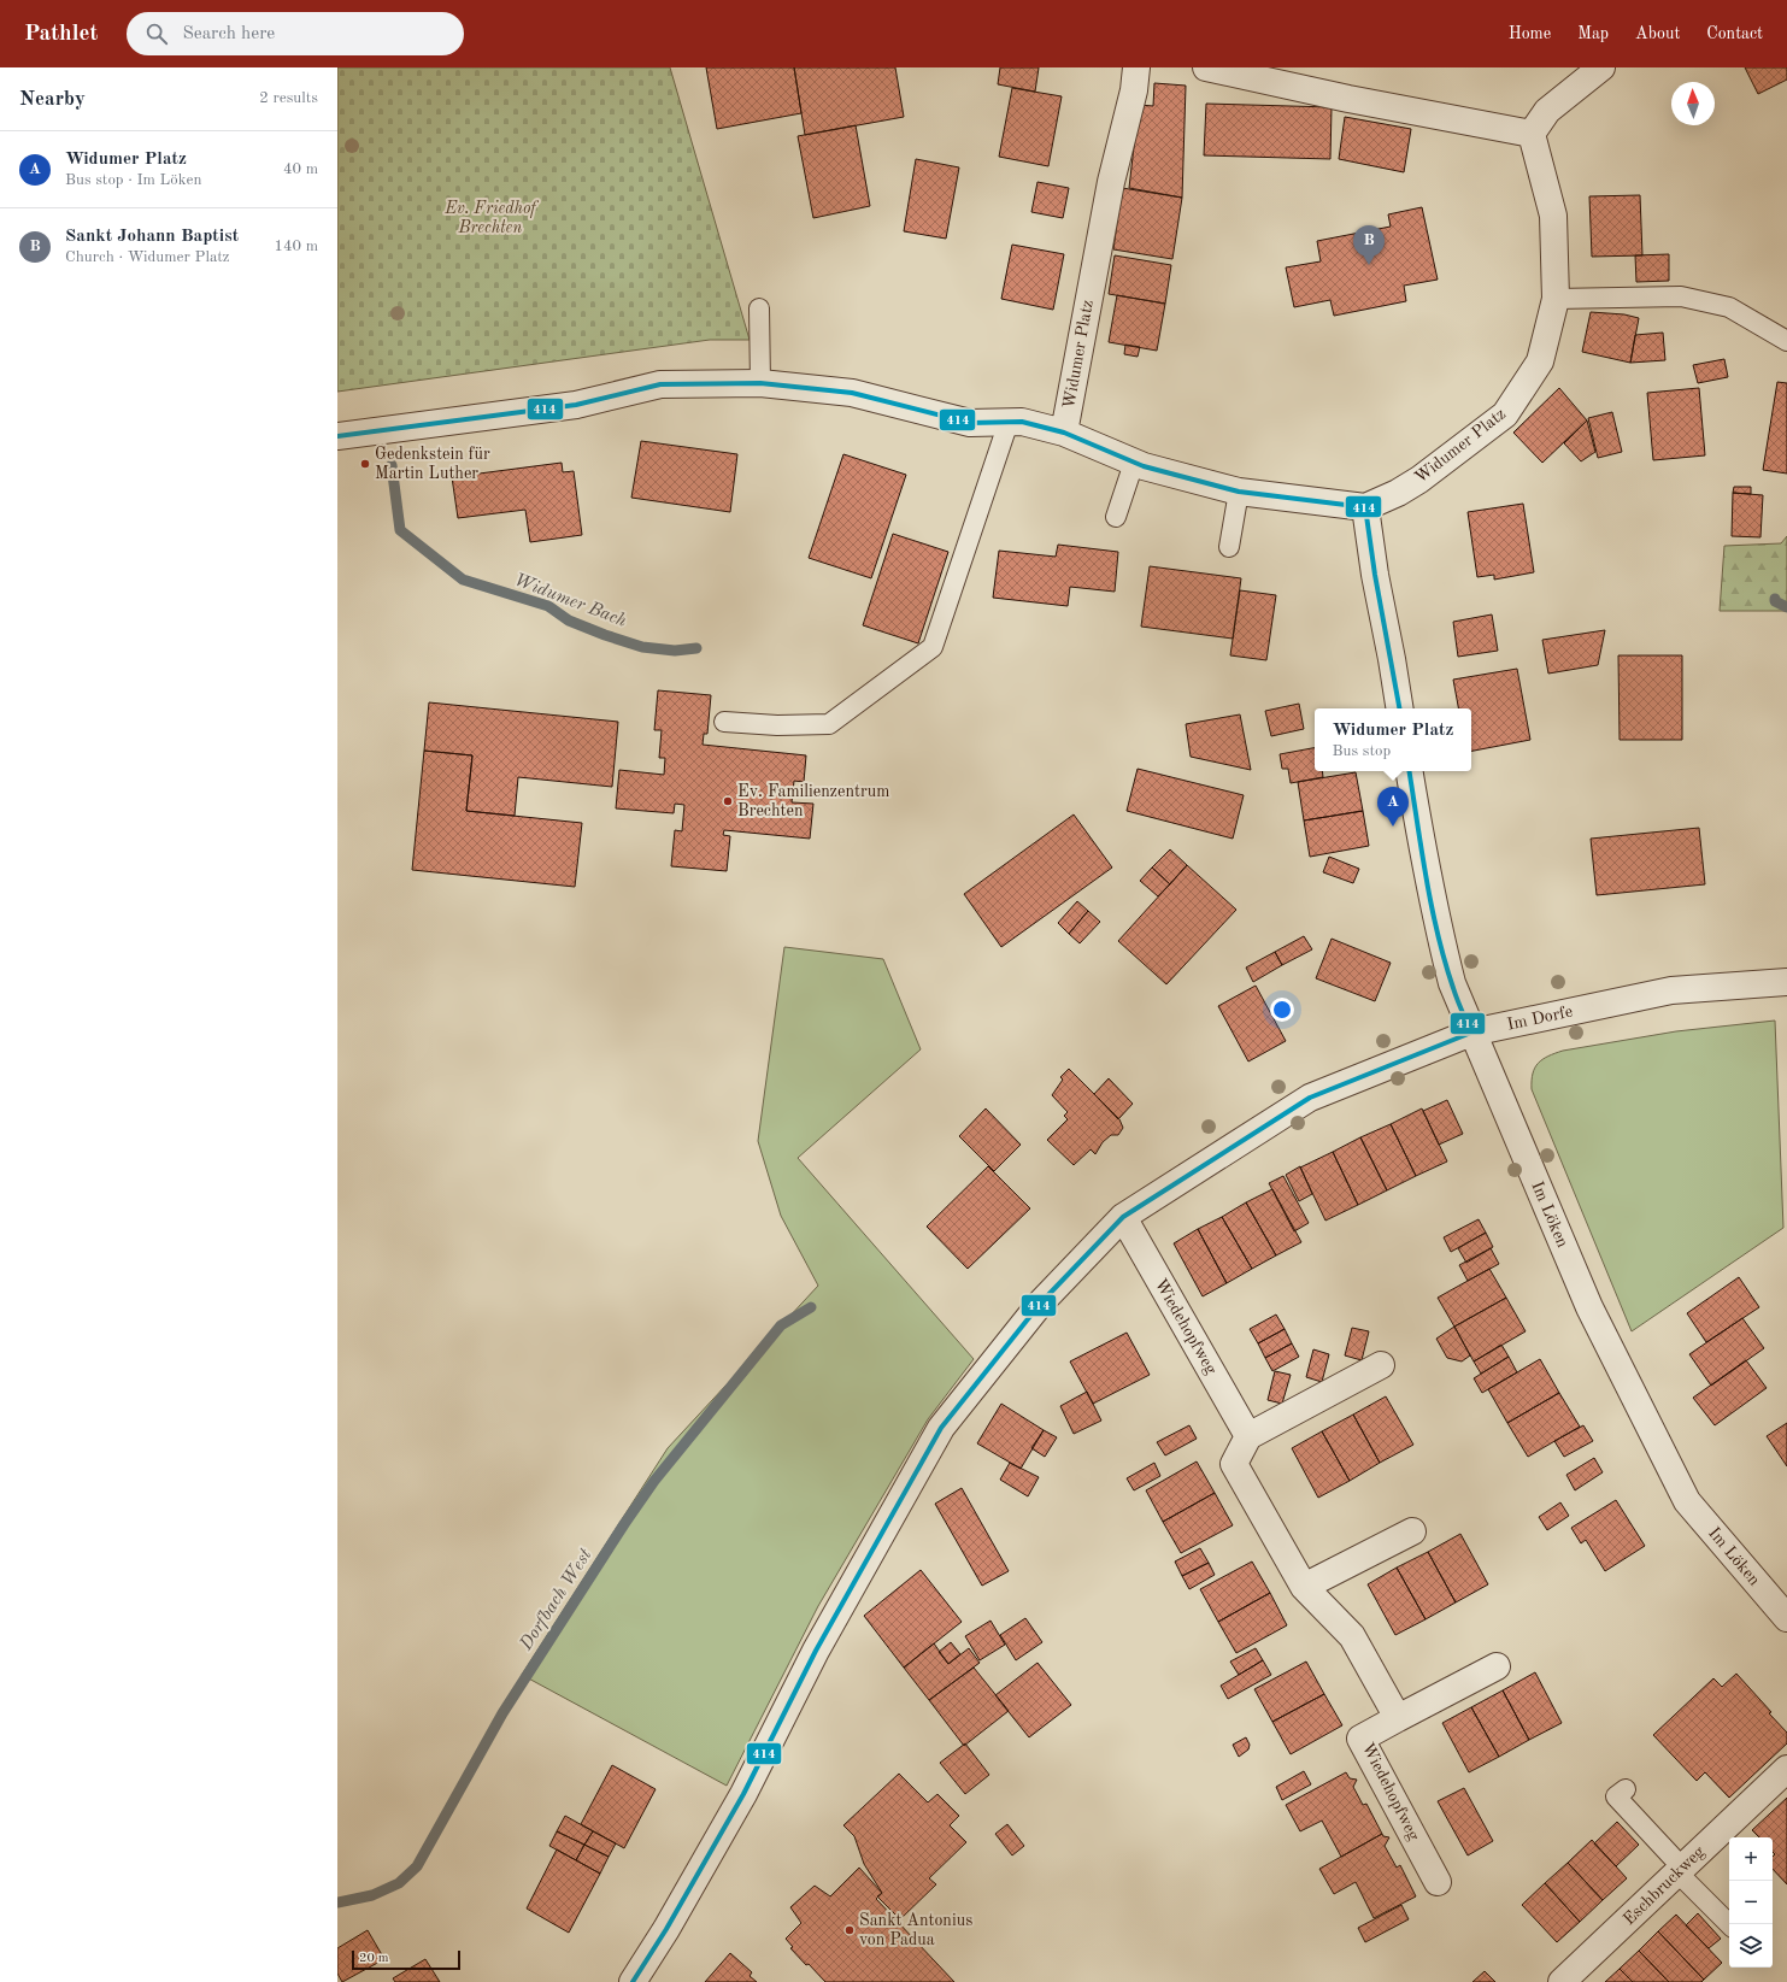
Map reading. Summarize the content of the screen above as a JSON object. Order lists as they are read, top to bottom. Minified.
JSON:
{"streets":{"street":["Widumer Platz","Im Dorfe","Im Löken","Wiedehopfweg","Eschbruckweg"]},"crossings":[["Im Dorfe","Im Löken"],["Im Dorfe","Wiedehopfweg"]],"water":["Widumer Bach","Dorfbach West"],"parks":["Ev. Friedhof Brechten"],"places":["Gedenkstein für Martin Luther","Ev. Familienzentrum Brechten","Sankt Antonius von Padua"],"lines":["transit line 414"],"scale_bar":"20 m","north":"top","page":{"header":"Pathlet","search":"Search here","nav":["Home","Map","About","Contact"],"heading":["Nearby","2 results"],"list":[{"mark":"A","name":"Widumer Platz","note":"Bus stop · Im Löken","value":"40 m"},{"mark":"B","name":"Sankt Johann Baptist","note":"Church · Widumer Platz","value":"140 m"}],"pins":["B","A"],"popup":["Widumer Platz","Bus stop"],"map_buttons":["+","−"],"scale":"20 m"}}
